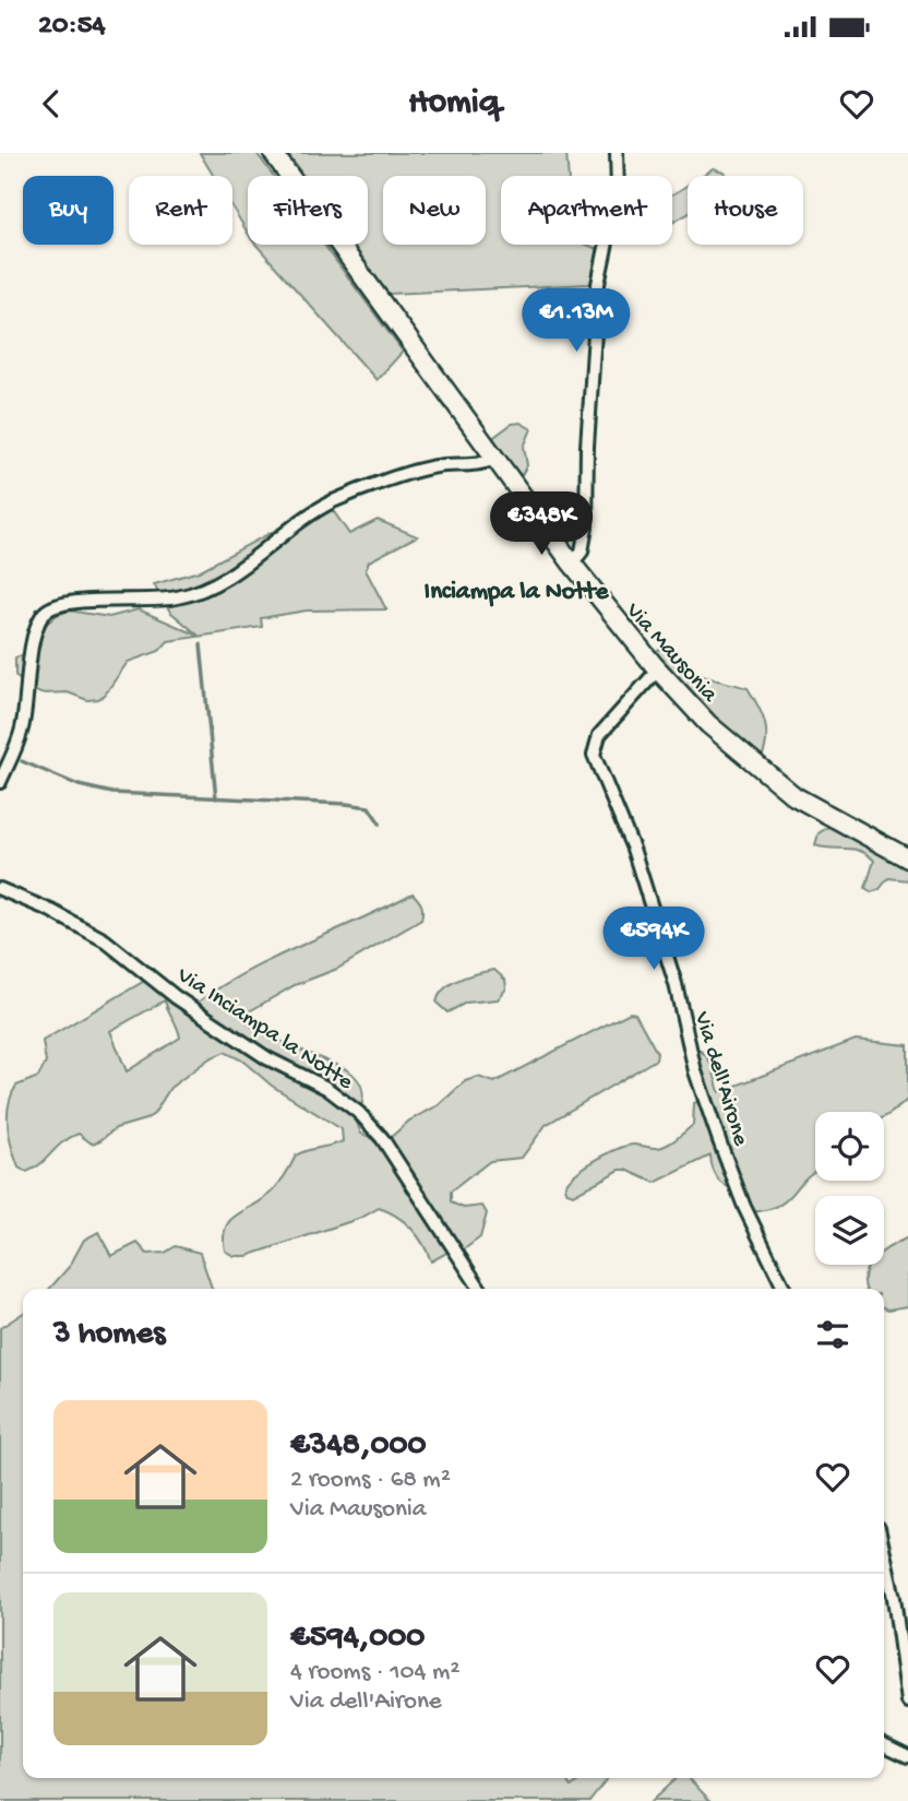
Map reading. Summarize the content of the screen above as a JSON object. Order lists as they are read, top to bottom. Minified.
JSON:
{"streets":{"main road":["Via Mausonia"],"street":["Via Inciampa la Notte","Via dell'Airone"]},"crossings":[["Via Mausonia","Via dell'Airone"]],"districts":["Inciampa la Notte"],"page":{"status":"20:54","header":"Homiq","chip":["Buy","Rent","Filters","New","Apartment","House"],"price":["€1.13M","€348K","€594K"],"heading":"3 homes","list":[{"name":"€348,000","note":"2 rooms · 68 m² · Via Mausonia"},{"name":"€594,000","note":"4 rooms · 104 m² · Via dell'Airone"}]}}
